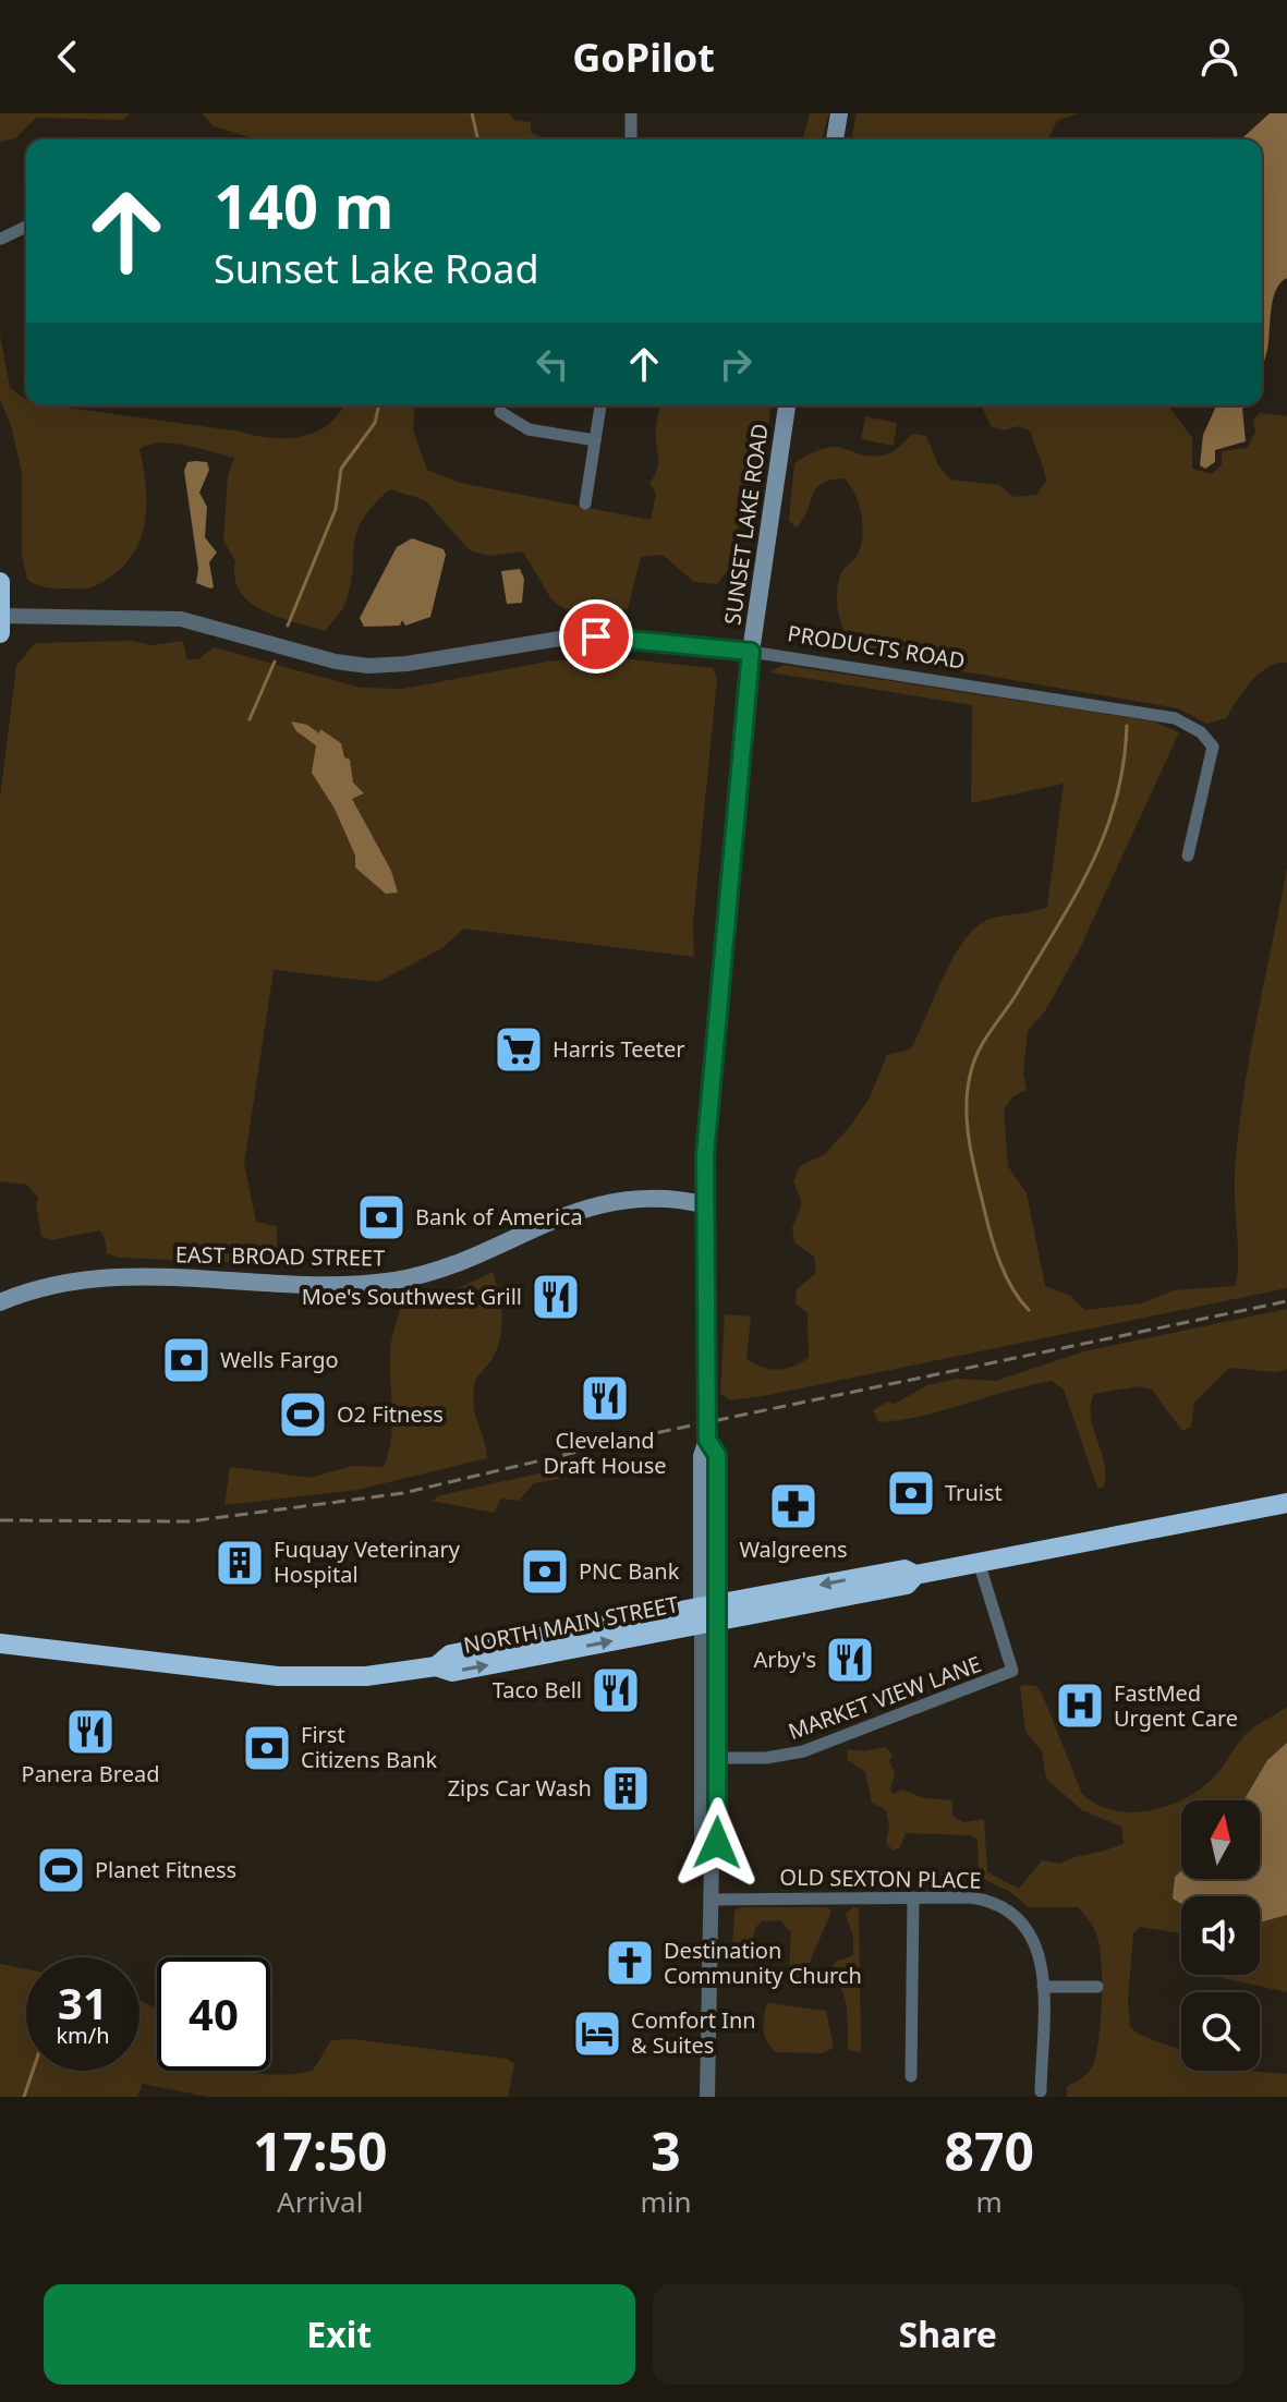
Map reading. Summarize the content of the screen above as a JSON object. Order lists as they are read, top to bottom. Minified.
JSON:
{"streets":{"highway":["NORTH MAIN STREET"],"main road":["SUNSET LAKE ROAD","EAST BROAD STREET"],"street":["PRODUCTS ROAD","MARKET VIEW LANE","OLD SEXTON PLACE"]},"crossings":[["SUNSET LAKE ROAD","PRODUCTS ROAD"],["SUNSET LAKE ROAD","EAST BROAD STREET"],["SUNSET LAKE ROAD","NORTH MAIN STREET"],["NORTH MAIN STREET","MARKET VIEW LANE"]],"places":{"supermarket":["Harris Teeter"],"bank":["Bank of America","Wells Fargo","Truist","PNC Bank","First Citizens Bank"],"restaurant":["Moe's Southwest Grill","Cleveland Draft House","Arby's","Taco Bell","Panera Bread"],"sports":["O2 Fitness","Planet Fitness"],"pharmacy":["Walgreens"],"building":["Fuquay Veterinary Hospital","Zips Car Wash"],"hospital":["FastMed Urgent Care"],"church":["Destination Community Church"],"hotel":["Comfort Inn & Suites"]},"north":"top","page":{"header":"GoPilot","turn":["140 m","Sunset Lake Road"],"speed":"31 km/h","limit":"40","eta":["17:50","Arrival","3","min","870","m"],"buttons":["Exit","Share"]}}
